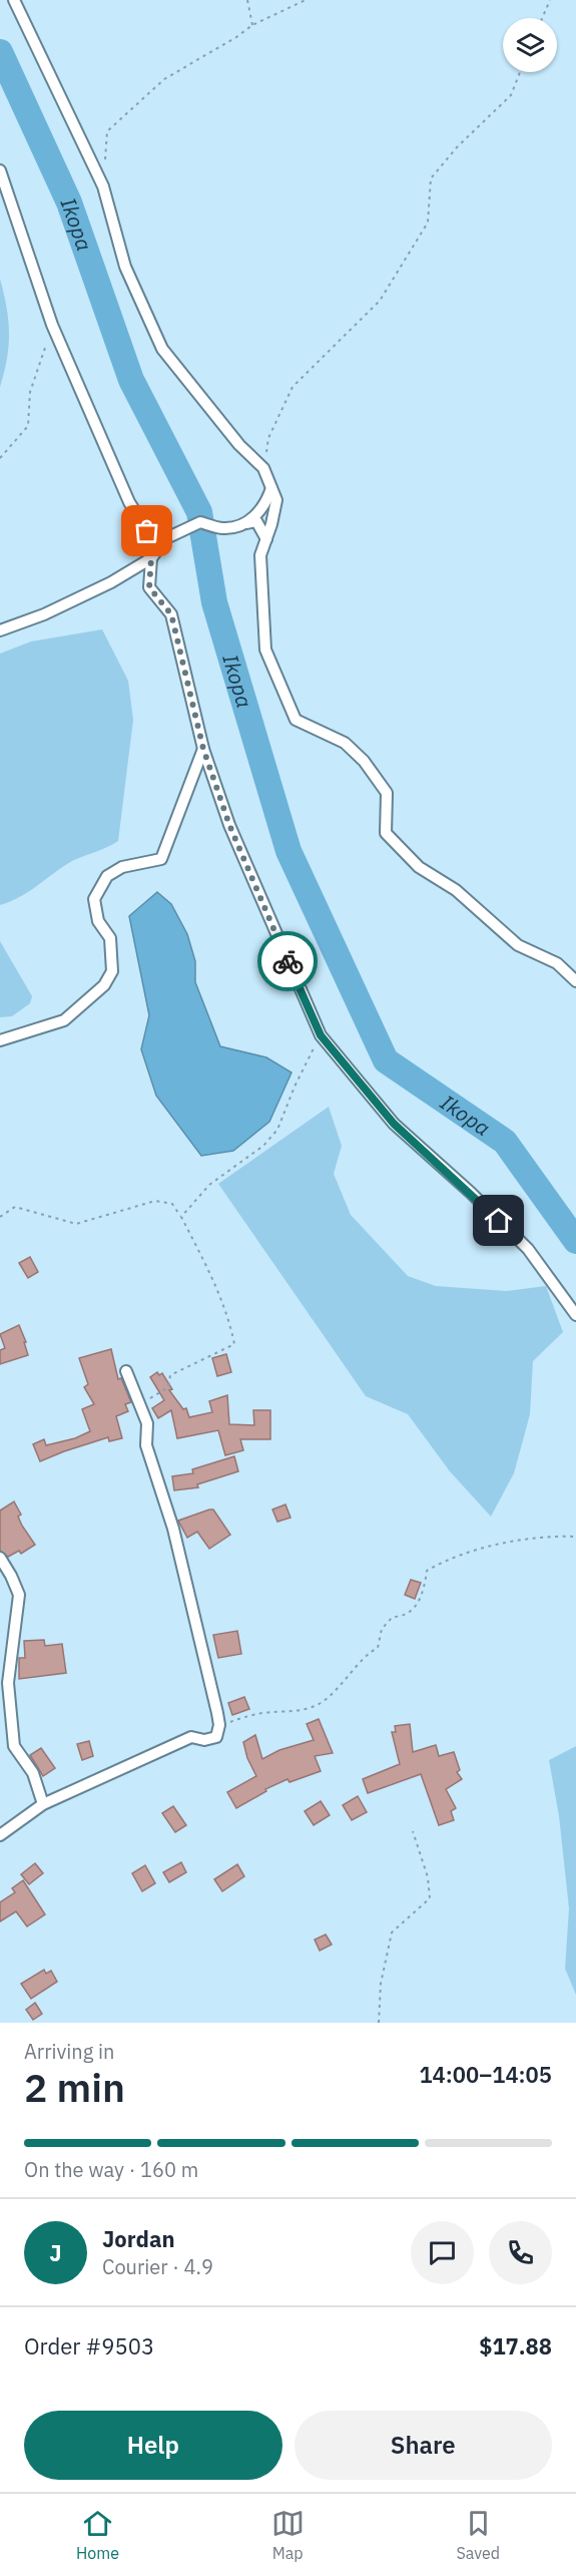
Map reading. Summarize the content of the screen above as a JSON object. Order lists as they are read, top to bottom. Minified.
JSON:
{"water":["Ikopa"],"page":{"heading":["2 min","Arriving in","14:00–14:05"],"panel":["Jordan","Courier · 4.9","Order #9503","$17.88"],"bar":"On the way · 160 m","round":"J","buttons":["Help","Share"],"tabs":["Home","Map","Saved"]}}
